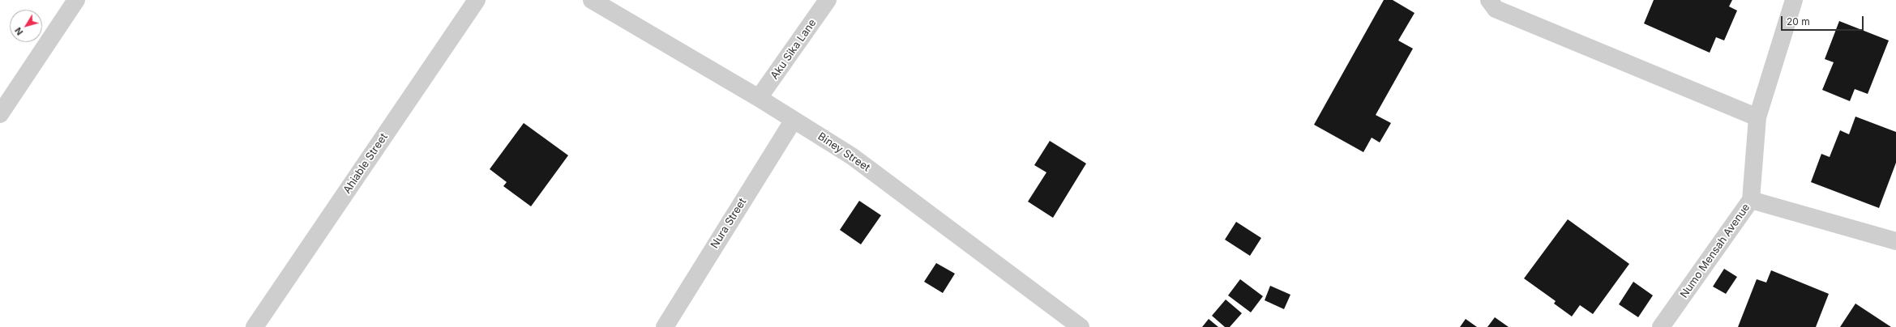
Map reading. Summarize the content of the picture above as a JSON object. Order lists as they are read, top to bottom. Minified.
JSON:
{"streets":{"street":["Aku Sika Lane","Biney Street","Ahiable Street","Nura Street","Numo Mensah Avenue"]},"crossings":[["Aku Sika Lane","Biney Street"],["Biney Street","Nura Street"]],"scale_bar":"20 m","north":"bottom left"}
